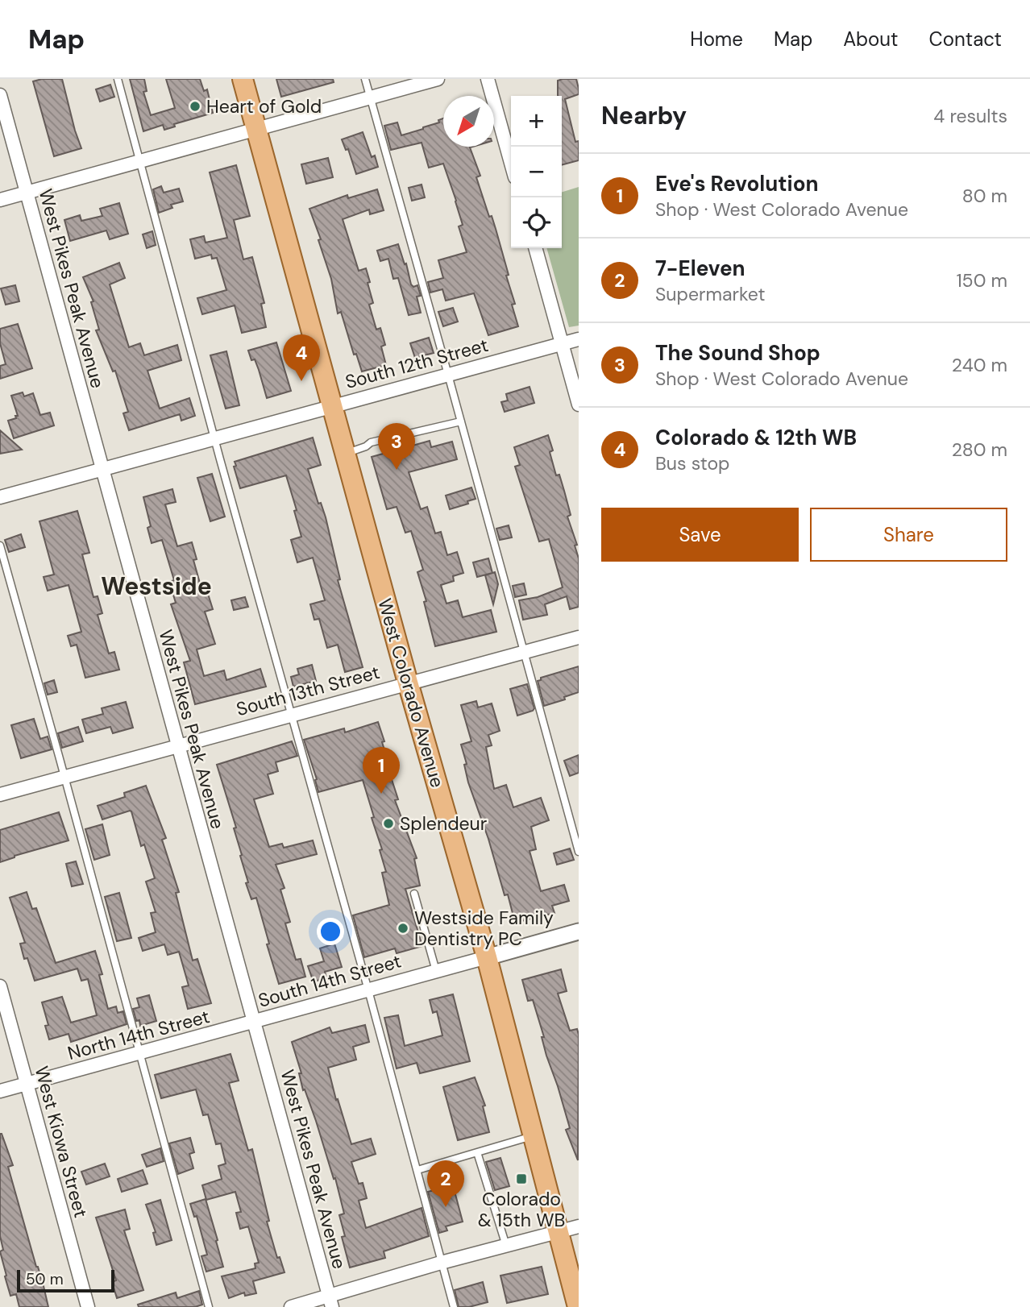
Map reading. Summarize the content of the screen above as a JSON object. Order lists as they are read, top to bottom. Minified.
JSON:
{"streets":{"main road":["West Colorado Avenue"],"street":["West Pikes Peak Avenue","South 12th Street","South 13th Street","South 14th Street","North 14th Street","West Kiowa Street"]},"crossings":[["West Pikes Peak Avenue","South 12th Street"],["West Pikes Peak Avenue","South 13th Street"],["West Pikes Peak Avenue","South 14th Street"],["West Pikes Peak Avenue","North 14th Street"],["South 12th Street","West Colorado Avenue"],["South 13th Street","West Colorado Avenue"],["West Colorado Avenue","South 14th Street"],["South 14th Street","North 14th Street"],["North 14th Street","West Kiowa Street"]],"districts":["Westside"],"places":{"other":["Heart of Gold","Splendeur","Westside Family Dentistry PC"],"transit":["Colorado & 15th WB"]},"scale_bar":"50 m","north":"bottom left","page":{"header":"Map","nav":["Home","Map","About","Contact"],"heading":["Nearby","4 results"],"map_buttons":["+","−"],"list":[{"mark":"1","name":"Eve's Revolution","note":"Shop · West Colorado Avenue","value":"80 m"},{"mark":"2","name":"7-Eleven","note":"Supermarket","value":"150 m"},{"mark":"3","name":"The Sound Shop","note":"Shop · West Colorado Avenue","value":"240 m"},{"mark":"4","name":"Colorado & 12th WB","note":"Bus stop","value":"280 m"}],"pins":["4","3","1","2"],"buttons":["Save","Share"],"scale":"50 m"}}
